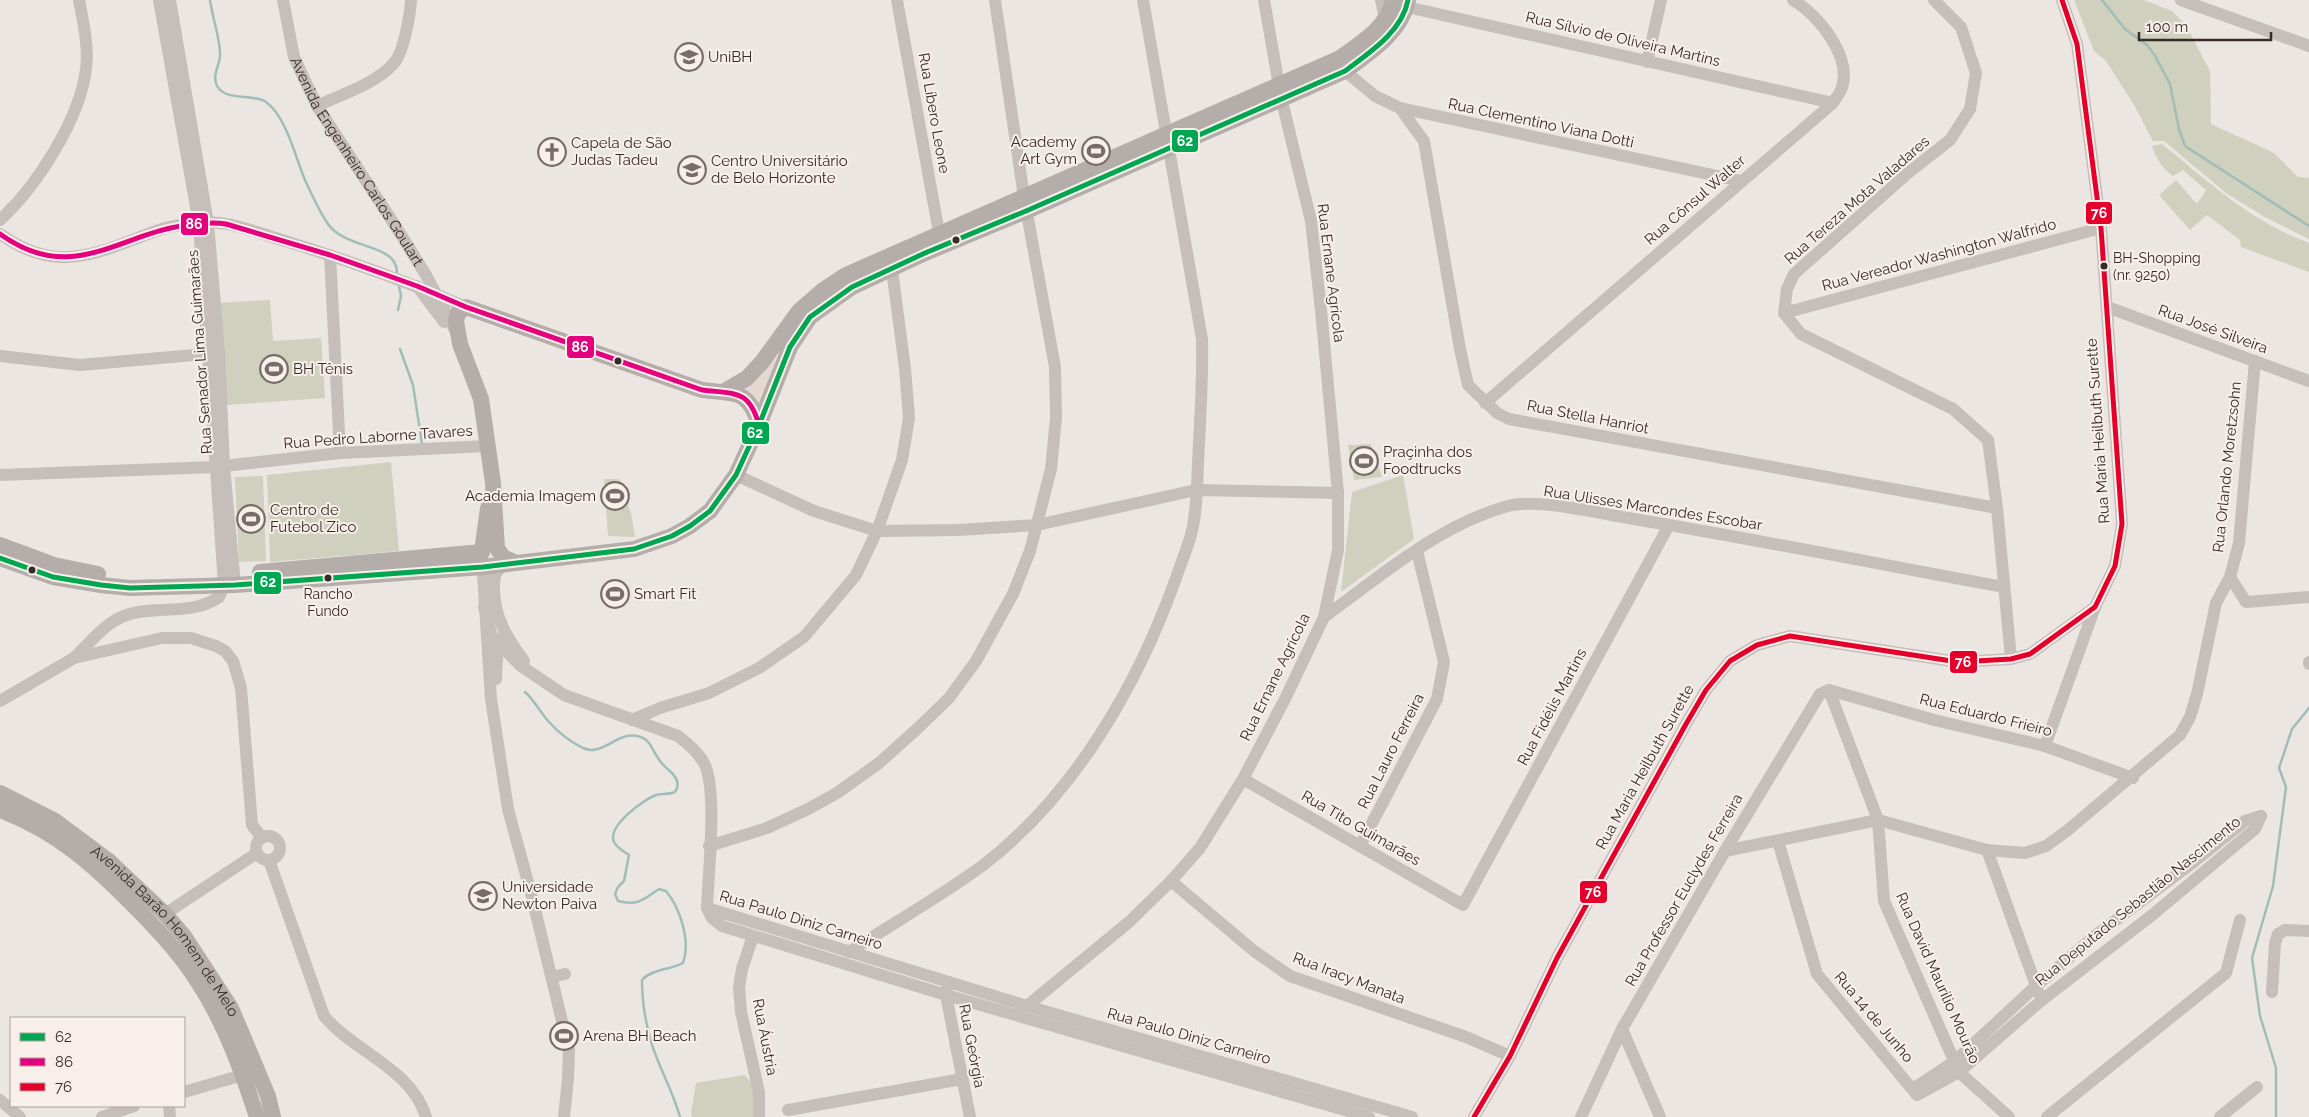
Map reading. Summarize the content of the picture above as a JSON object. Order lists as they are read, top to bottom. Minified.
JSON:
{"streets":{"main road":["Avenida Engenheiro Carlos Goulart","Avenida Barão Homem de Melo"],"street":["Rua Sílvio de Oliveira Martins","Rua Líbero Leone","Rua Clementino Viana Dotti","Rua Cônsul Walter","Rua Tereza Mota Valadares","Rua Vereador Washington Walfrido","Rua Ernane Agrícola","Rua José Silveira","Rua Senador Lima Guimarães","Rua Stella Hanriot","Rua Maria Heilbuth Surette","Rua Pedro Laborne Tavares","Rua Orlando Moretzsohn","Rua Ulisses Marcondes Escobar","Rua Fidélis Martins","Rua Eduardo Frieiro","Rua Lauro Ferreira","Rua Tito Guimarães","Rua Professor Euclydes Ferreira","Rua Deputado Sebastião Nascimento","Rua Paulo Diniz Carneiro","Rua Iracy Manata","Rua David Maurilio Mourão","Rua 14 de Junho","Rua Áustria","Rua Geórgia"]},"crossings":[["Rua Sílvio de Oliveira Martins","Rua Cônsul Walter"],["Rua Clementino Viana Dotti","Rua Cônsul Walter"],["Rua Clementino Viana Dotti","Rua Stella Hanriot"],["Avenida Engenheiro Carlos Goulart","Rua Pedro Laborne Tavares"],["Rua Cônsul Walter","Rua Stella Hanriot"],["Rua Tereza Mota Valadares","Rua Vereador Washington Walfrido"],["Rua Vereador Washington Walfrido","Rua Maria Heilbuth Surette"],["Rua Ernane Agrícola","Rua Ulisses Marcondes Escobar"],["Rua Ernane Agrícola","Rua Tito Guimarães"],["Rua Ernane Agrícola","Rua Paulo Diniz Carneiro"],["Rua Ernane Agrícola","Rua Iracy Manata"],["Rua José Silveira","Rua Maria Heilbuth Surette"],["Rua José Silveira","Rua Orlando Moretzsohn"],["Rua Senador Lima Guimarães","Rua Pedro Laborne Tavares"],["Rua Maria Heilbuth Surette","Rua Iracy Manata"],["Rua Orlando Moretzsohn","Rua Eduardo Frieiro"],["Rua Orlando Moretzsohn","Rua David Maurilio Mourão"],["Rua Ulisses Marcondes Escobar","Rua Fidélis Martins"],["Rua Ulisses Marcondes Escobar","Rua Lauro Ferreira"],["Rua Fidélis Martins","Rua Tito Guimarães"],["Rua Eduardo Frieiro","Rua Professor Euclydes Ferreira"],["Rua Eduardo Frieiro","Rua David Maurilio Mourão"],["Rua Lauro Ferreira","Rua Tito Guimarães"],["Rua Professor Euclydes Ferreira","Rua David Maurilio Mourão"],["Rua Deputado Sebastião Nascimento","Rua David Maurilio Mourão"],["Rua Deputado Sebastião Nascimento","Rua 14 de Junho"],["Rua Paulo Diniz Carneiro","Rua Áustria"],["Rua Paulo Diniz Carneiro","Rua Geórgia"]],"places":{"school or university":["UniBH","Centro Universitário de Belo Horizonte","Universidade Newton Paiva"],"sports":["Academy Art Gym","BH Tênis","Praçinha dos Foodtrucks","Academia Imagem","Centro de Futebol Zico","Smart Fit","Arena BH Beach"],"church":["Capela de São Judas Tadeu"],"other":["BH-Shopping (nr. 9250)","Rancho Fundo"]},"lines":["transit line 62","transit line 76","transit line 86"],"legend":["62","86","76"],"scale_bar":"100 m"}
